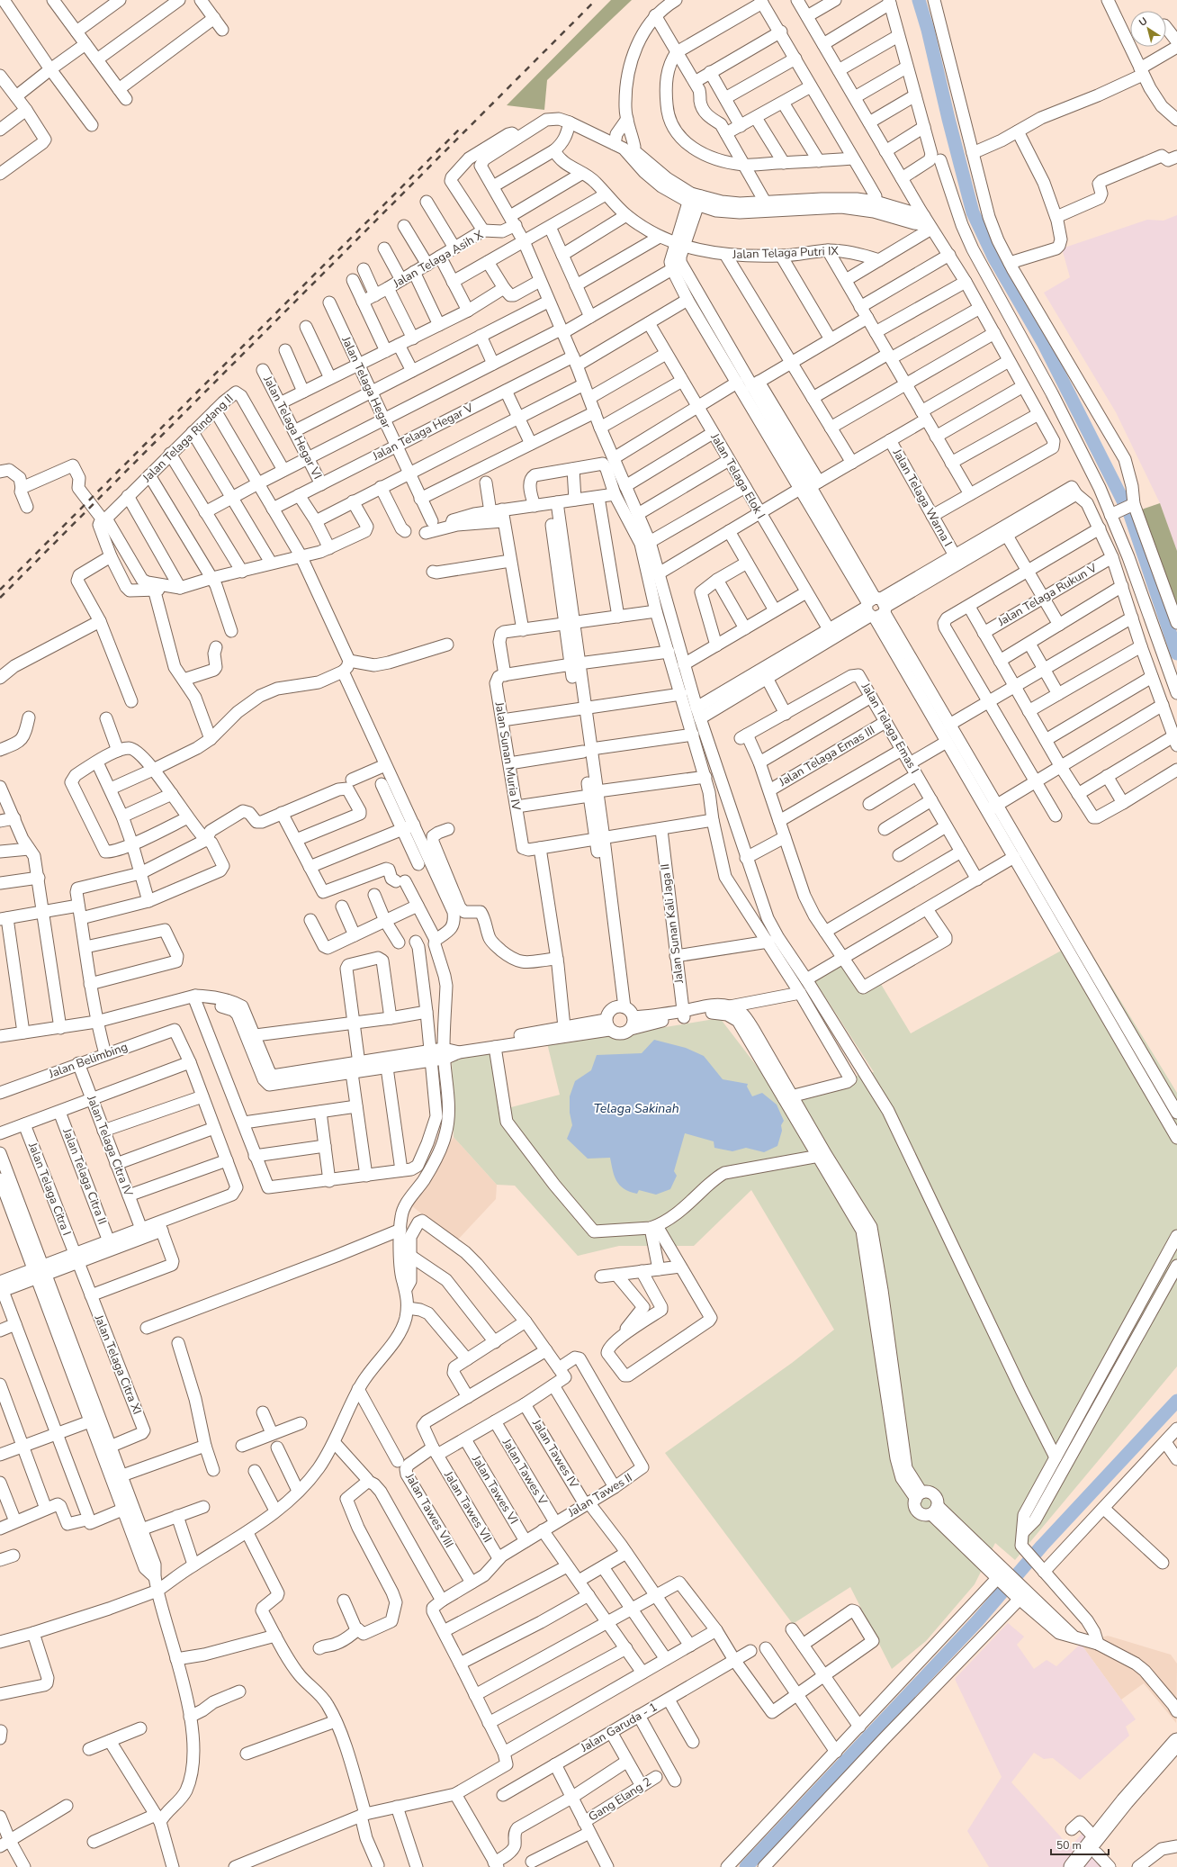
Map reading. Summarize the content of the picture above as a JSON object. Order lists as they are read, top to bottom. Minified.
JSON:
{"streets":{"street":["Jalan Telaga Putri IX","Jalan Telaga Asih X","Jalan Telaga Hegar","Jalan Telaga Hegar VI","Jalan Telaga Hegar V","Jalan Telaga Rindang II","Jalan Telaga Elok I","Jalan Telaga Warna I","Jalan Telaga Rukun V","Jalan Telaga Emas I","Jalan Sunan Muria IV","Jalan Telaga Emas III","Jalan Sunan Kali Jaga II","Jalan Belimbing","Jalan Telaga Citra IV","Jalan Telaga Citra II","Jalan Telaga Citra I","Jalan Telaga Citra XI","Jalan Tawes IV","Jalan Tawes V","Jalan Tawes VI","Jalan Tawes II","Jalan Tawes VII","Jalan Tawes VIII","Jalan Garuda - 1","Gang Elang 2"]},"crossings":[["Jalan Telaga Putri IX","Jalan Telaga Asih X"],["Jalan Telaga Hegar","Jalan Telaga Hegar V"],["Jalan Telaga Hegar VI","Jalan Telaga Hegar V"],["Jalan Telaga Hegar V","Jalan Telaga Elok I"],["Jalan Telaga Emas I","Jalan Telaga Emas III"],["Jalan Belimbing","Jalan Telaga Citra IV"],["Jalan Telaga Citra I","Jalan Telaga Citra XI"],["Jalan Tawes IV","Jalan Tawes II"],["Jalan Tawes V","Jalan Tawes II"],["Jalan Tawes VI","Jalan Tawes II"],["Jalan Tawes II","Jalan Tawes VII"],["Jalan Tawes II","Jalan Tawes VIII"],["Jalan Tawes VII","Jalan Tawes VIII"]],"water":["Telaga Sakinah"],"scale_bar":"50 m","north":"top left"}
